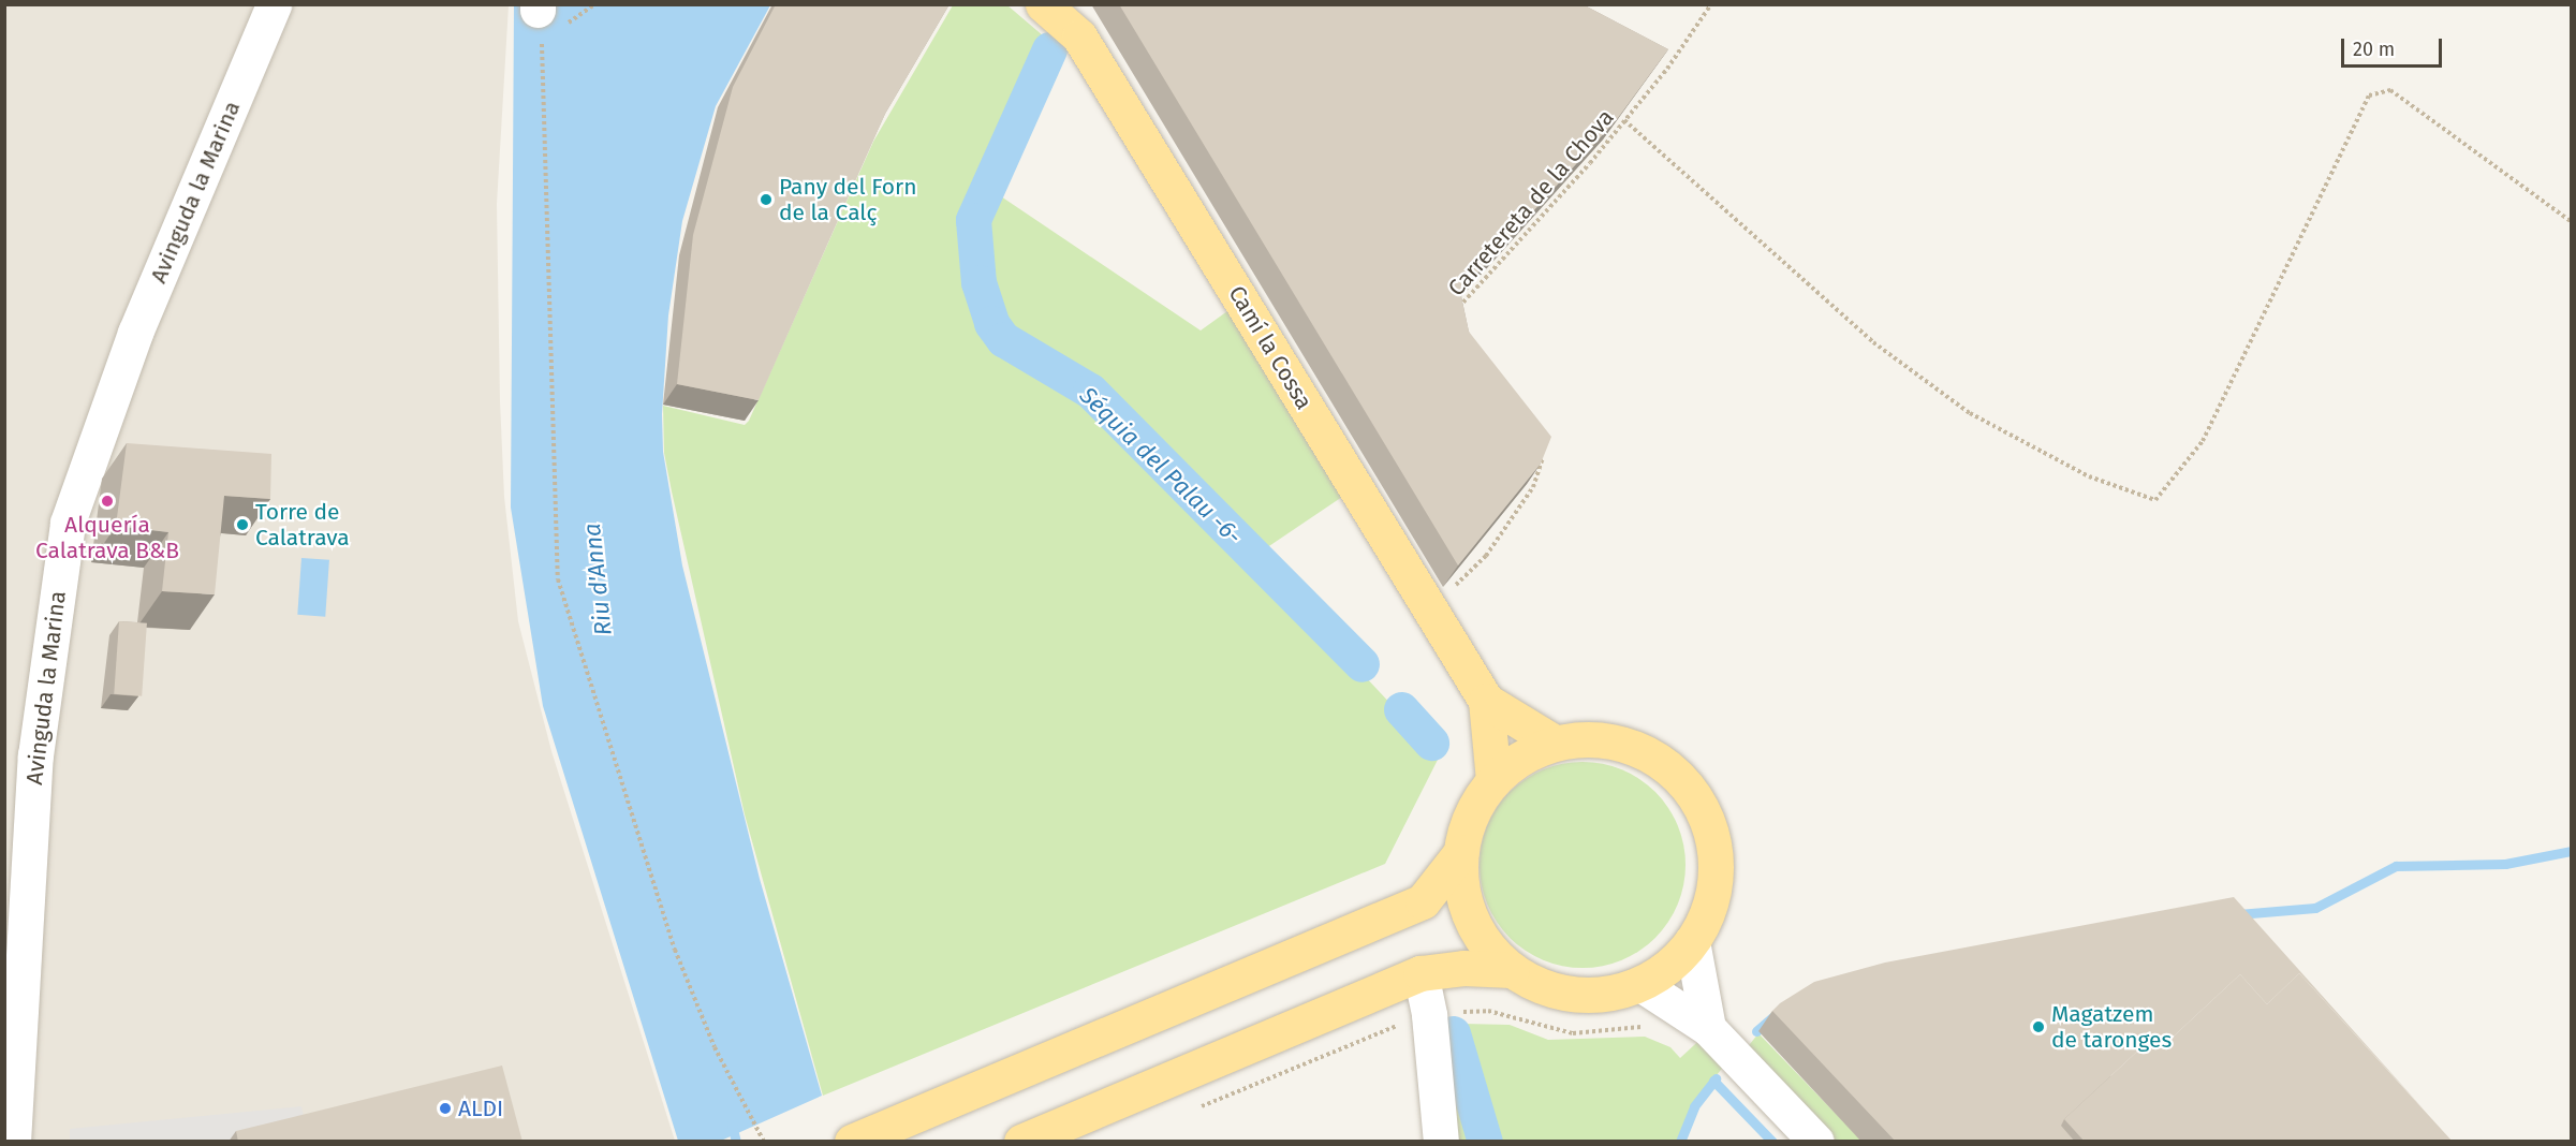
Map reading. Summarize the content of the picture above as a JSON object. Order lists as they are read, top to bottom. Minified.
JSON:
{"streets":{"main road":["Camí la Cossa"],"street":["Avinguda la Marina"],"path":["Carretereta de la Chova"]},"water":["Séquia del Palau -6-","Riu d'Anna"],"places":["Pany del Forn de la Calç","Alquería Calatrava B&B","Torre de Calatrava","Magatzem de taronges","ALDI"],"scale_bar":"20 m"}
